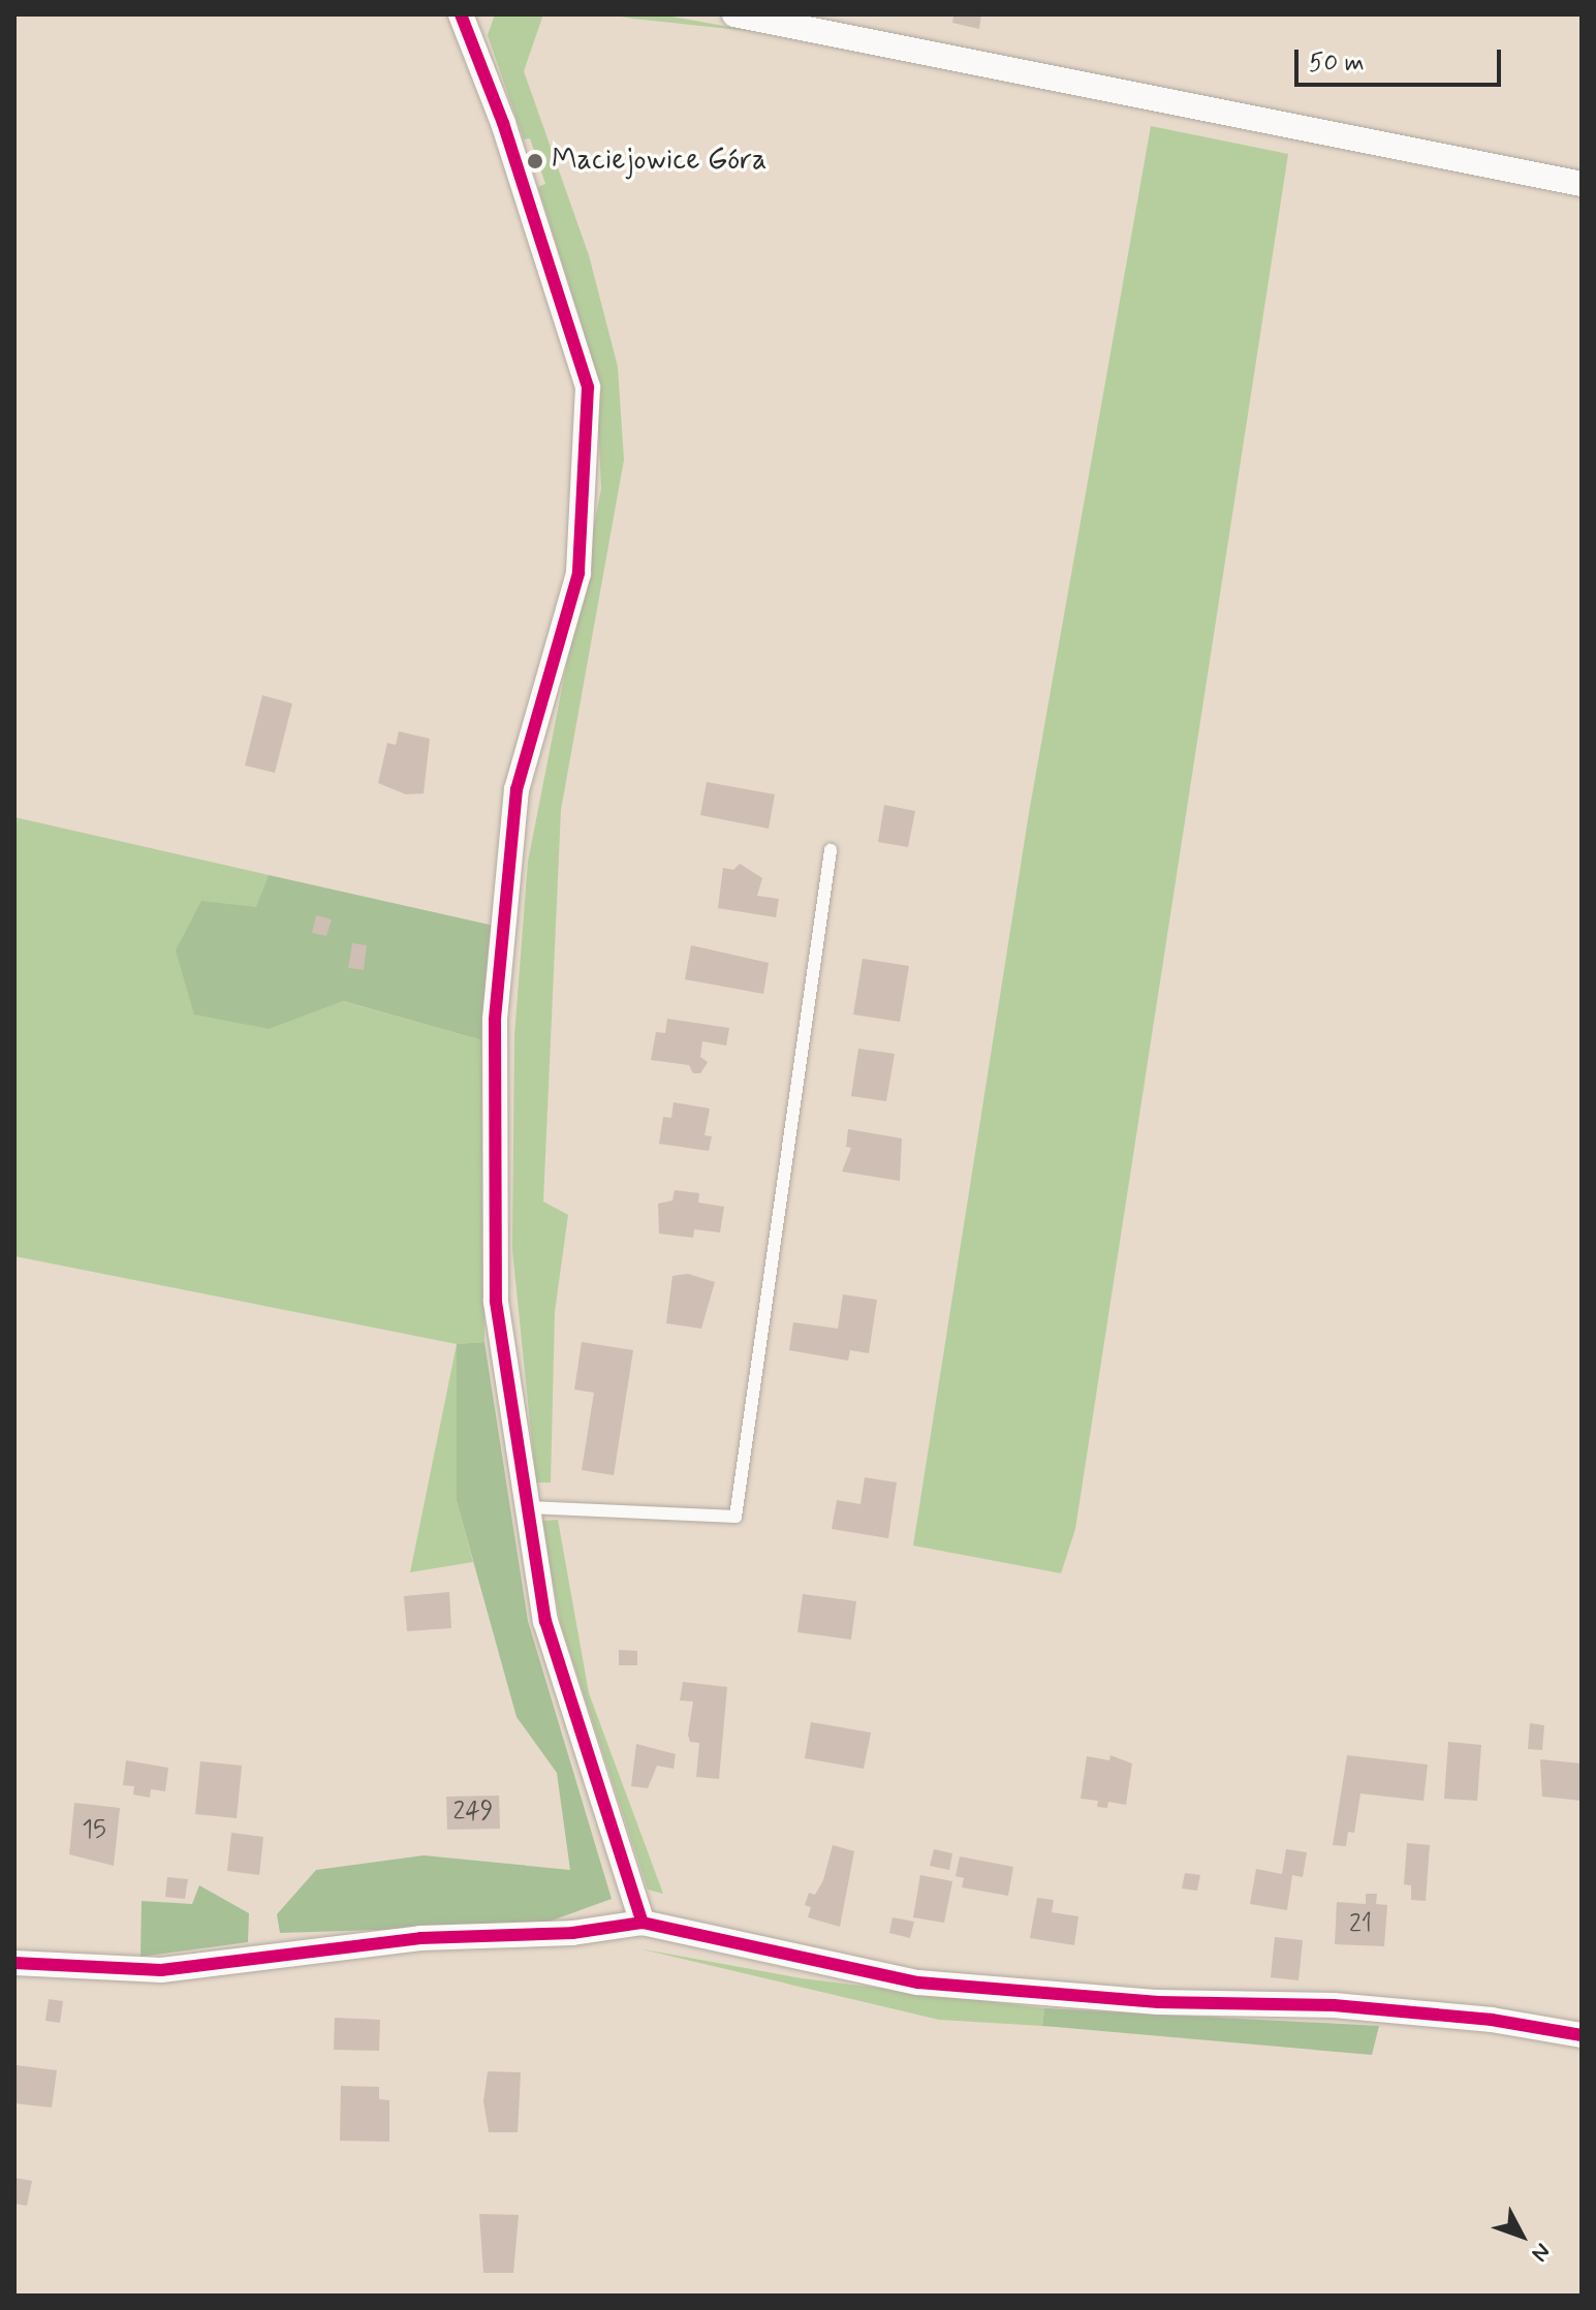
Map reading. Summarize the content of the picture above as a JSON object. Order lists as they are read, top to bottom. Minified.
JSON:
{"places":["Maciejowice Góra"],"house_numbers":["249","15","21"],"scale_bar":"50 m","north":"bottom right"}
